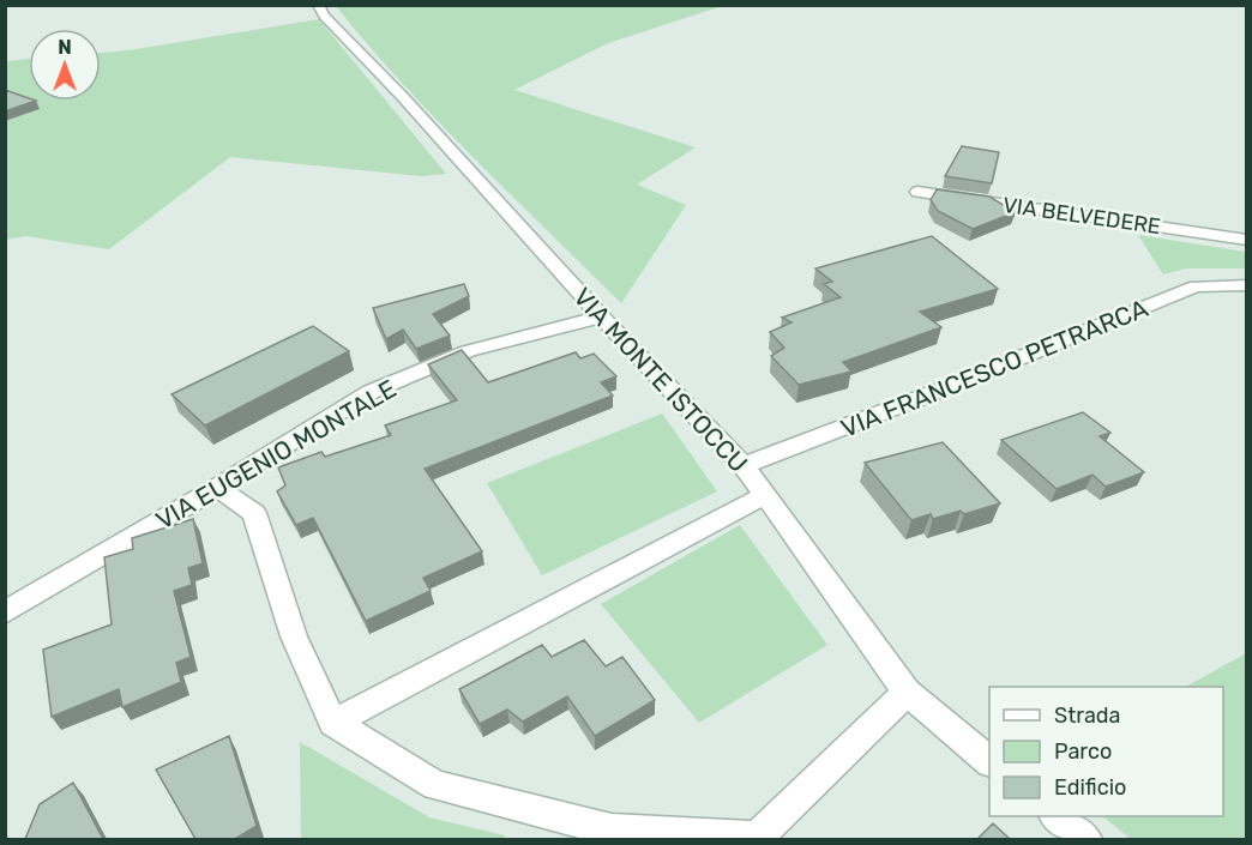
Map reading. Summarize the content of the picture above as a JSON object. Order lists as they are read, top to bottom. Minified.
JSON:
{"streets":{"street":["VIA BELVEDERE","VIA FRANCESCO PETRARCA","VIA MONTE ISTOCCU","VIA EUGENIO MONTALE"]},"crossings":[["VIA FRANCESCO PETRARCA","VIA MONTE ISTOCCU"],["VIA MONTE ISTOCCU","VIA EUGENIO MONTALE"]],"legend":["Strada","Parco","Edificio"],"north":"top"}
